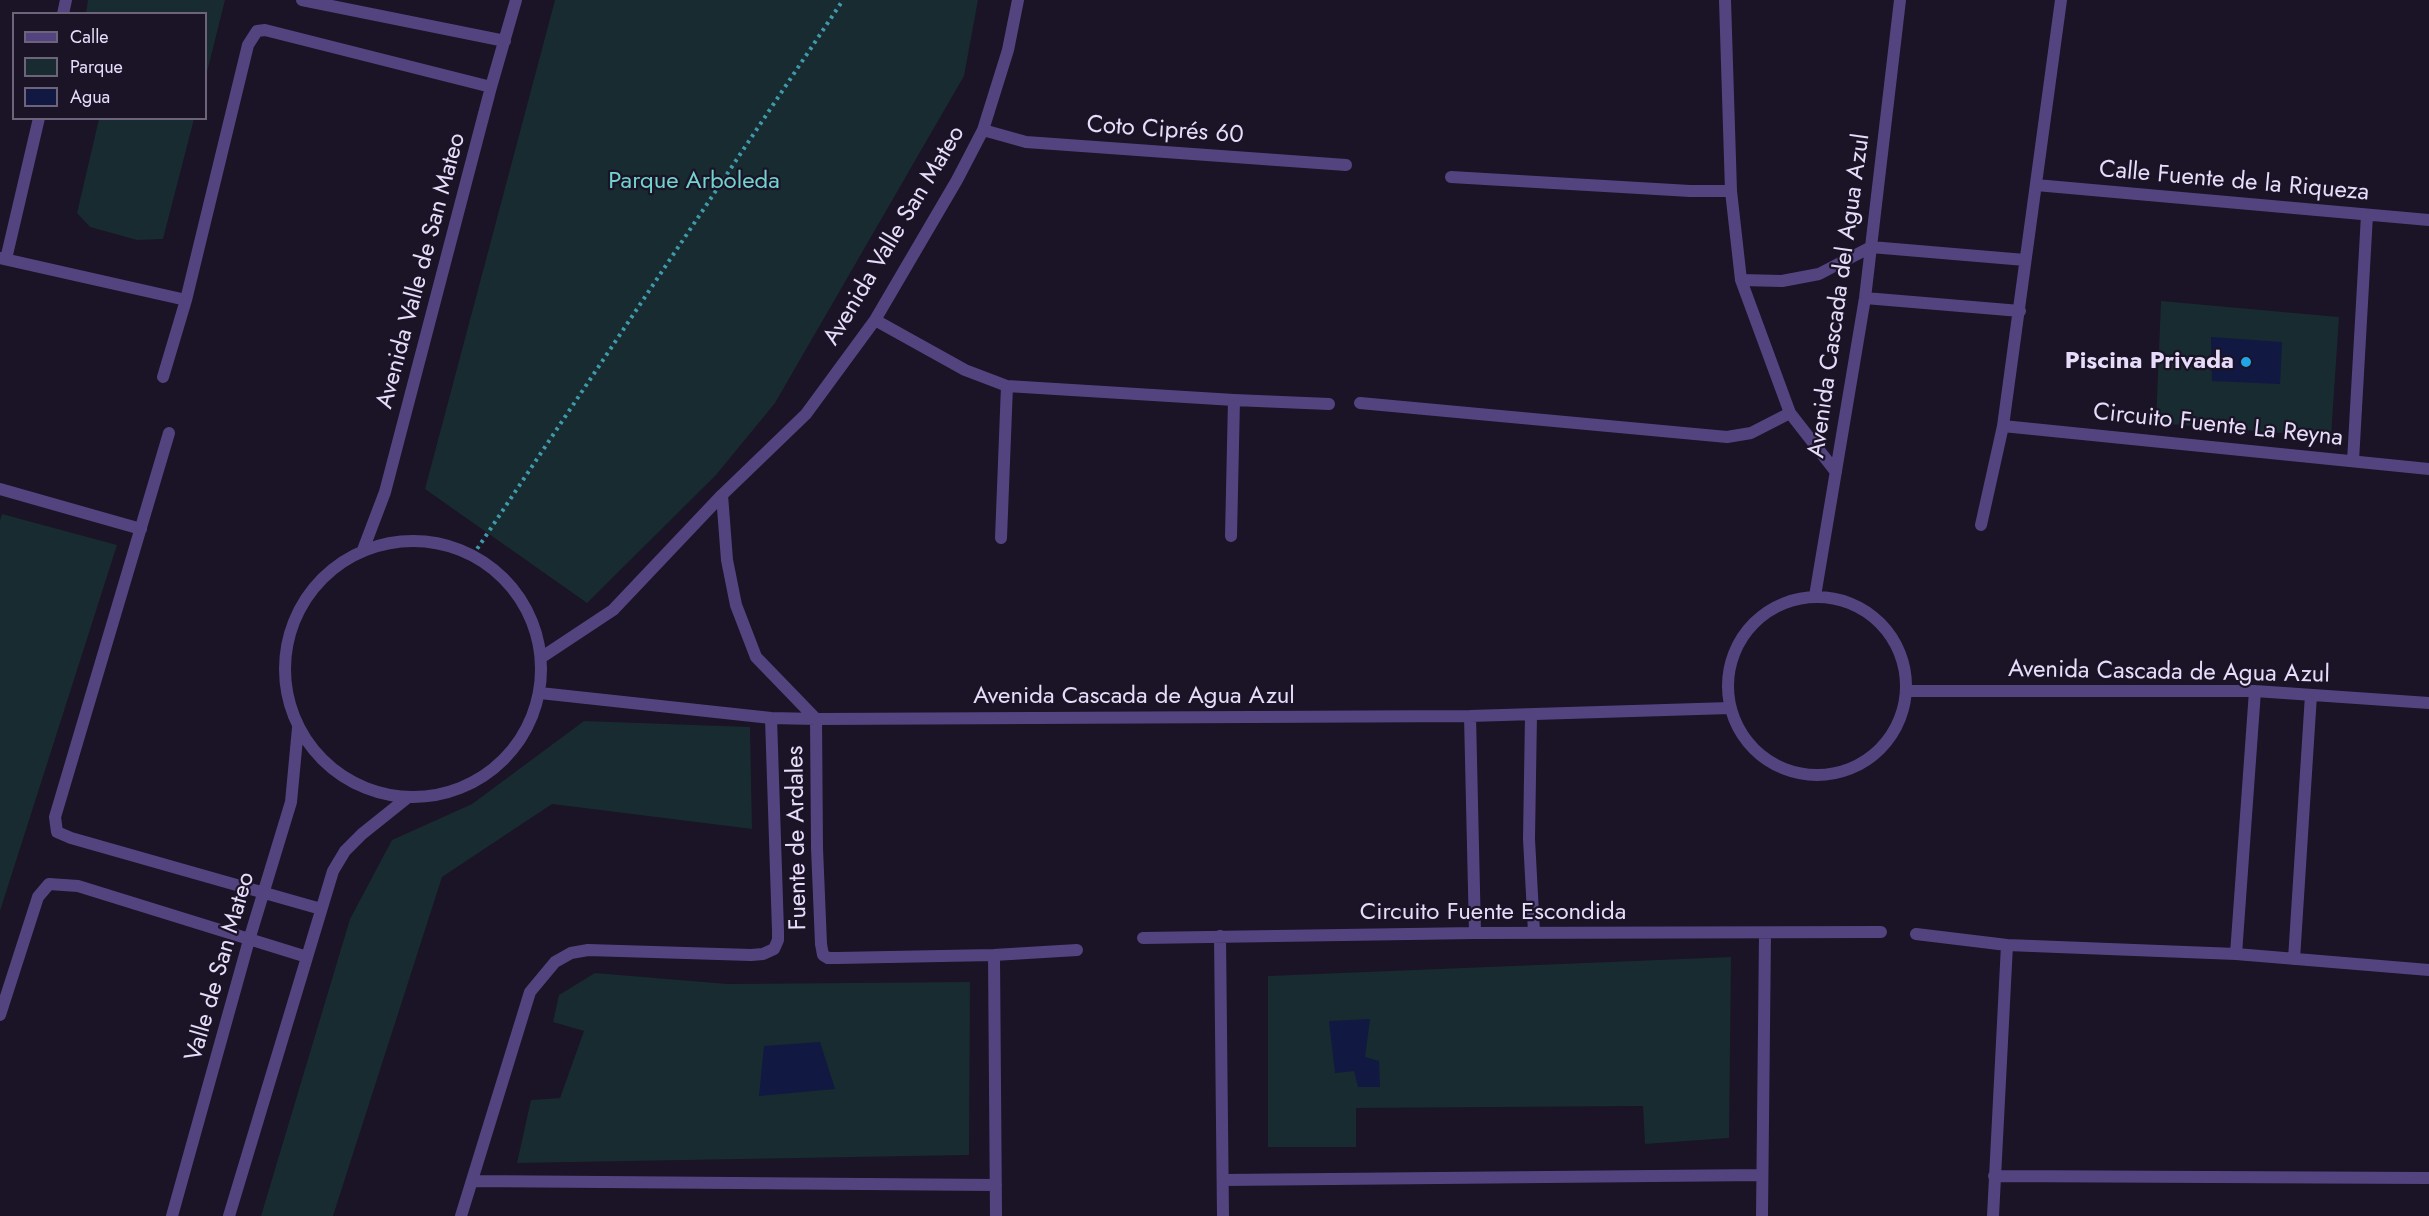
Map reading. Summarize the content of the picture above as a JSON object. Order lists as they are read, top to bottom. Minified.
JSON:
{"streets":{"street":["Coto Ciprés 60","Calle Fuente de la Riqueza","Avenida Valle San Mateo","Avenida Valle de San Mateo","Avenida Cascada del Agua Azul","Circuito Fuente La Reyna","Avenida Cascada de Agua Azul","Fuente de Ardales","Circuito Fuente Escondida","Valle de San Mateo"]},"crossings":[["Coto Ciprés 60","Avenida Valle San Mateo"],["Avenida Cascada del Agua Azul","Avenida Cascada de Agua Azul"],["Avenida Cascada de Agua Azul","Fuente de Ardales"]],"parks":["Parque Arboleda"],"places":["Piscina Privada"],"legend":["Calle","Parque","Agua"]}
